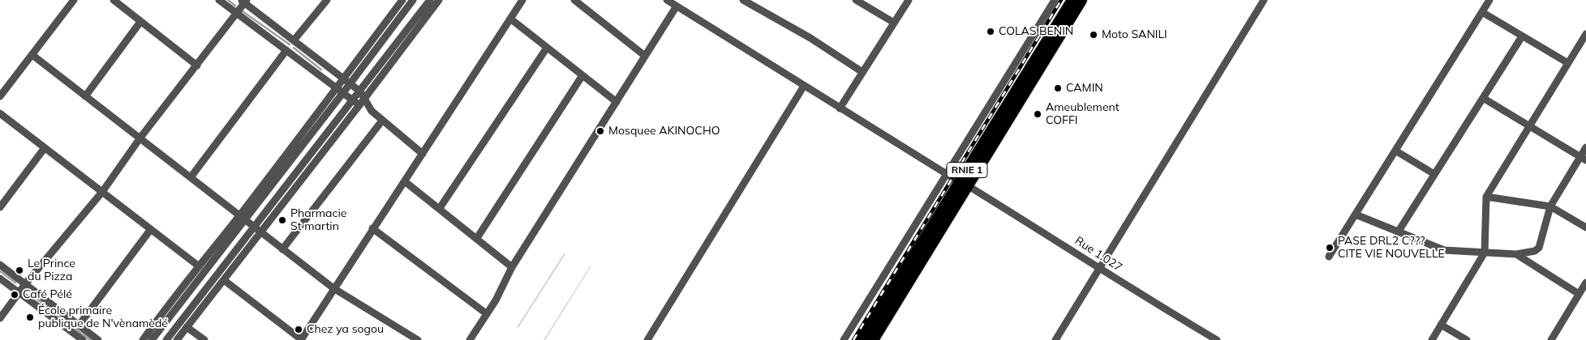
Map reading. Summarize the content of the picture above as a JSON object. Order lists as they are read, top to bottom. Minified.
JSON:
{"streets":{"highway":["RNIE 1"],"street":["Rue 1.027"]},"crossings":[["RNIE 1","Rue 1.027"]],"places":["COLAS BENIN","Moto SANILI","CAMIN","Ameublement COFFI","Mosquee AKINOCHO","Pharmacie St martin","PASE DRL2 C??? CITE VIE NOUVELLE","Le Prince du Pizza","Café Pélé","École primaire publique de N'vènamèdé","Chez ya sogou"]}
